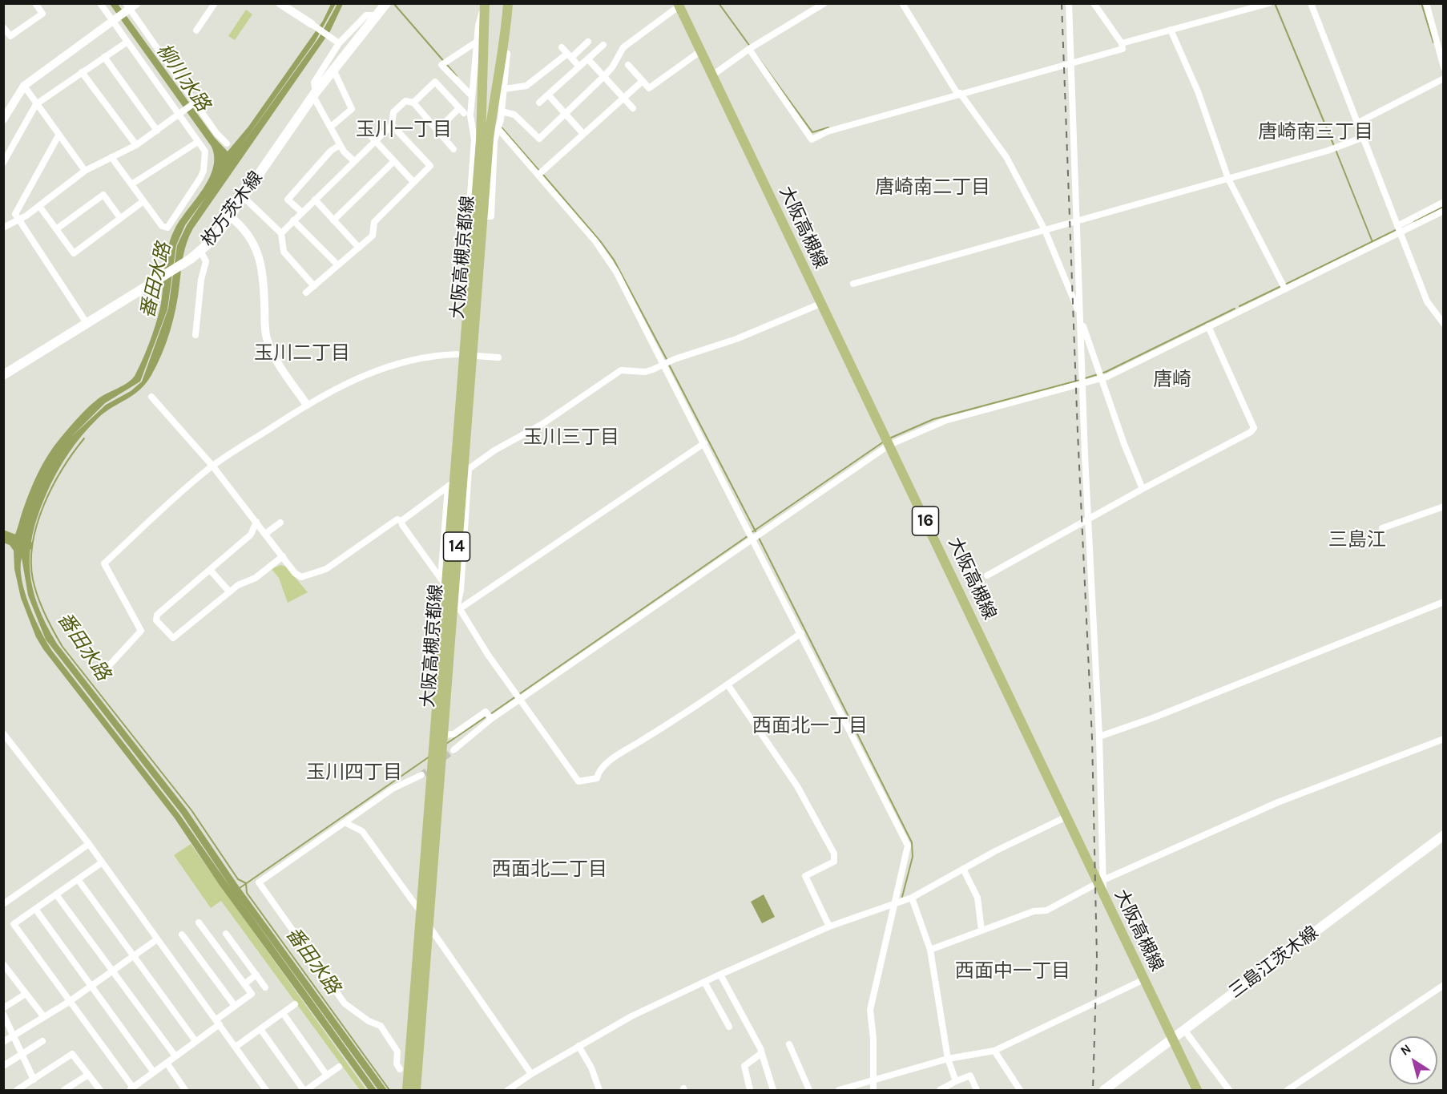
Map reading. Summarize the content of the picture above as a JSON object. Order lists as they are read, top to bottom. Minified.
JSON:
{"streets":{"main road":["枚方茨木線","大阪高槻線","大阪高槻京都線","16","14","三島江茨木線"]},"crossings":[["大阪高槻線","三島江茨木線"]],"districts":["玉川一丁目","唐崎南三丁目","唐崎南二丁目","玉川二丁目","唐崎","玉川三丁目","三島江","西面北一丁目","玉川四丁目","西面北二丁目","西面中一丁目"],"water":["柳川水路","番田水路"],"north":"top left"}
